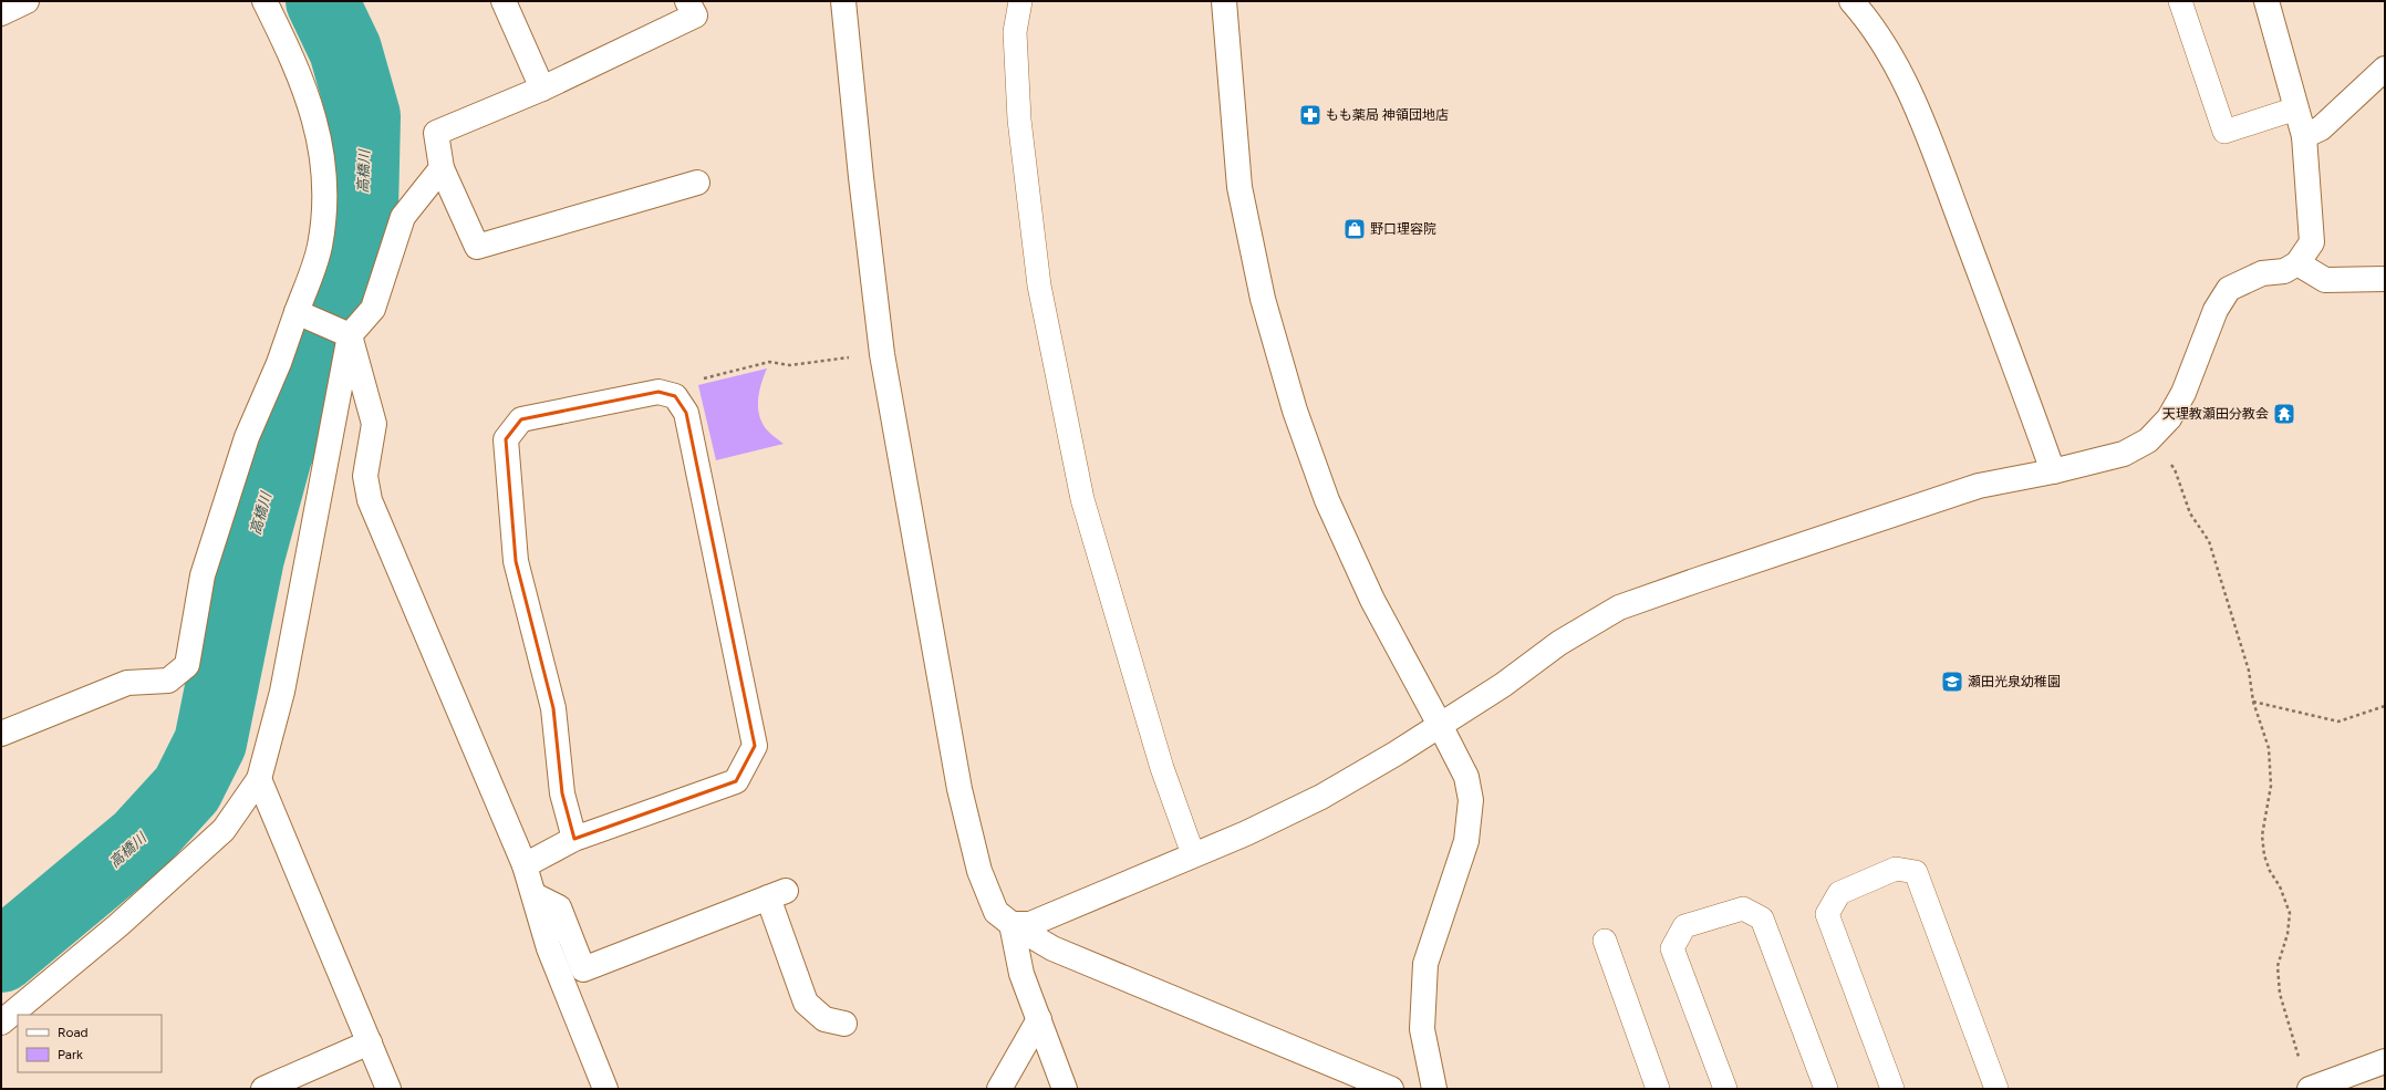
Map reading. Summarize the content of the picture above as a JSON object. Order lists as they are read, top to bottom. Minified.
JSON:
{"water":["高橋川"],"places":{"pharmacy":["もも薬局 神領団地店"],"shop":["野口理容院"],"temple":["天理教瀬田分教会"],"school or university":["瀬田光泉幼稚園"]},"legend":["Road","Park"]}
